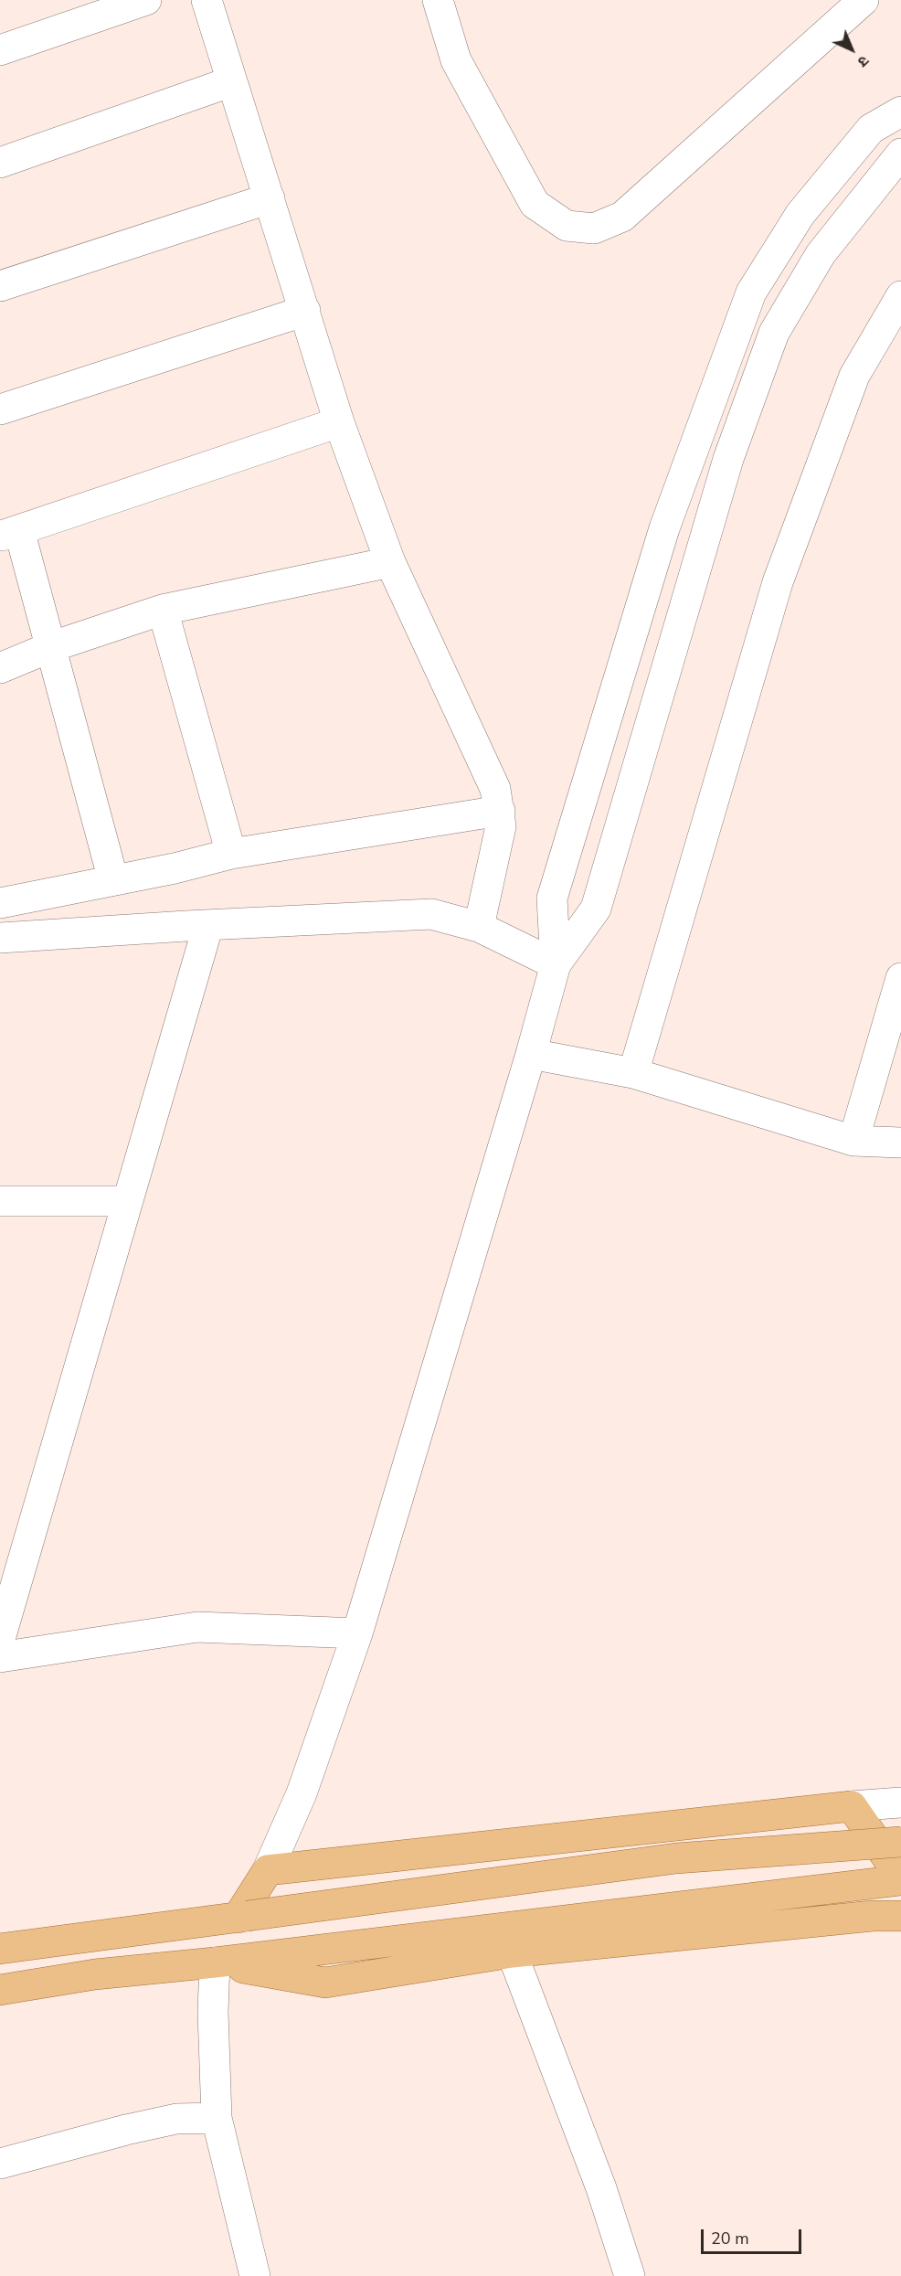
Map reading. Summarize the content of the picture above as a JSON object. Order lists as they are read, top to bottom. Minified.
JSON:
{"scale_bar":"20 m","north":"bottom right"}
